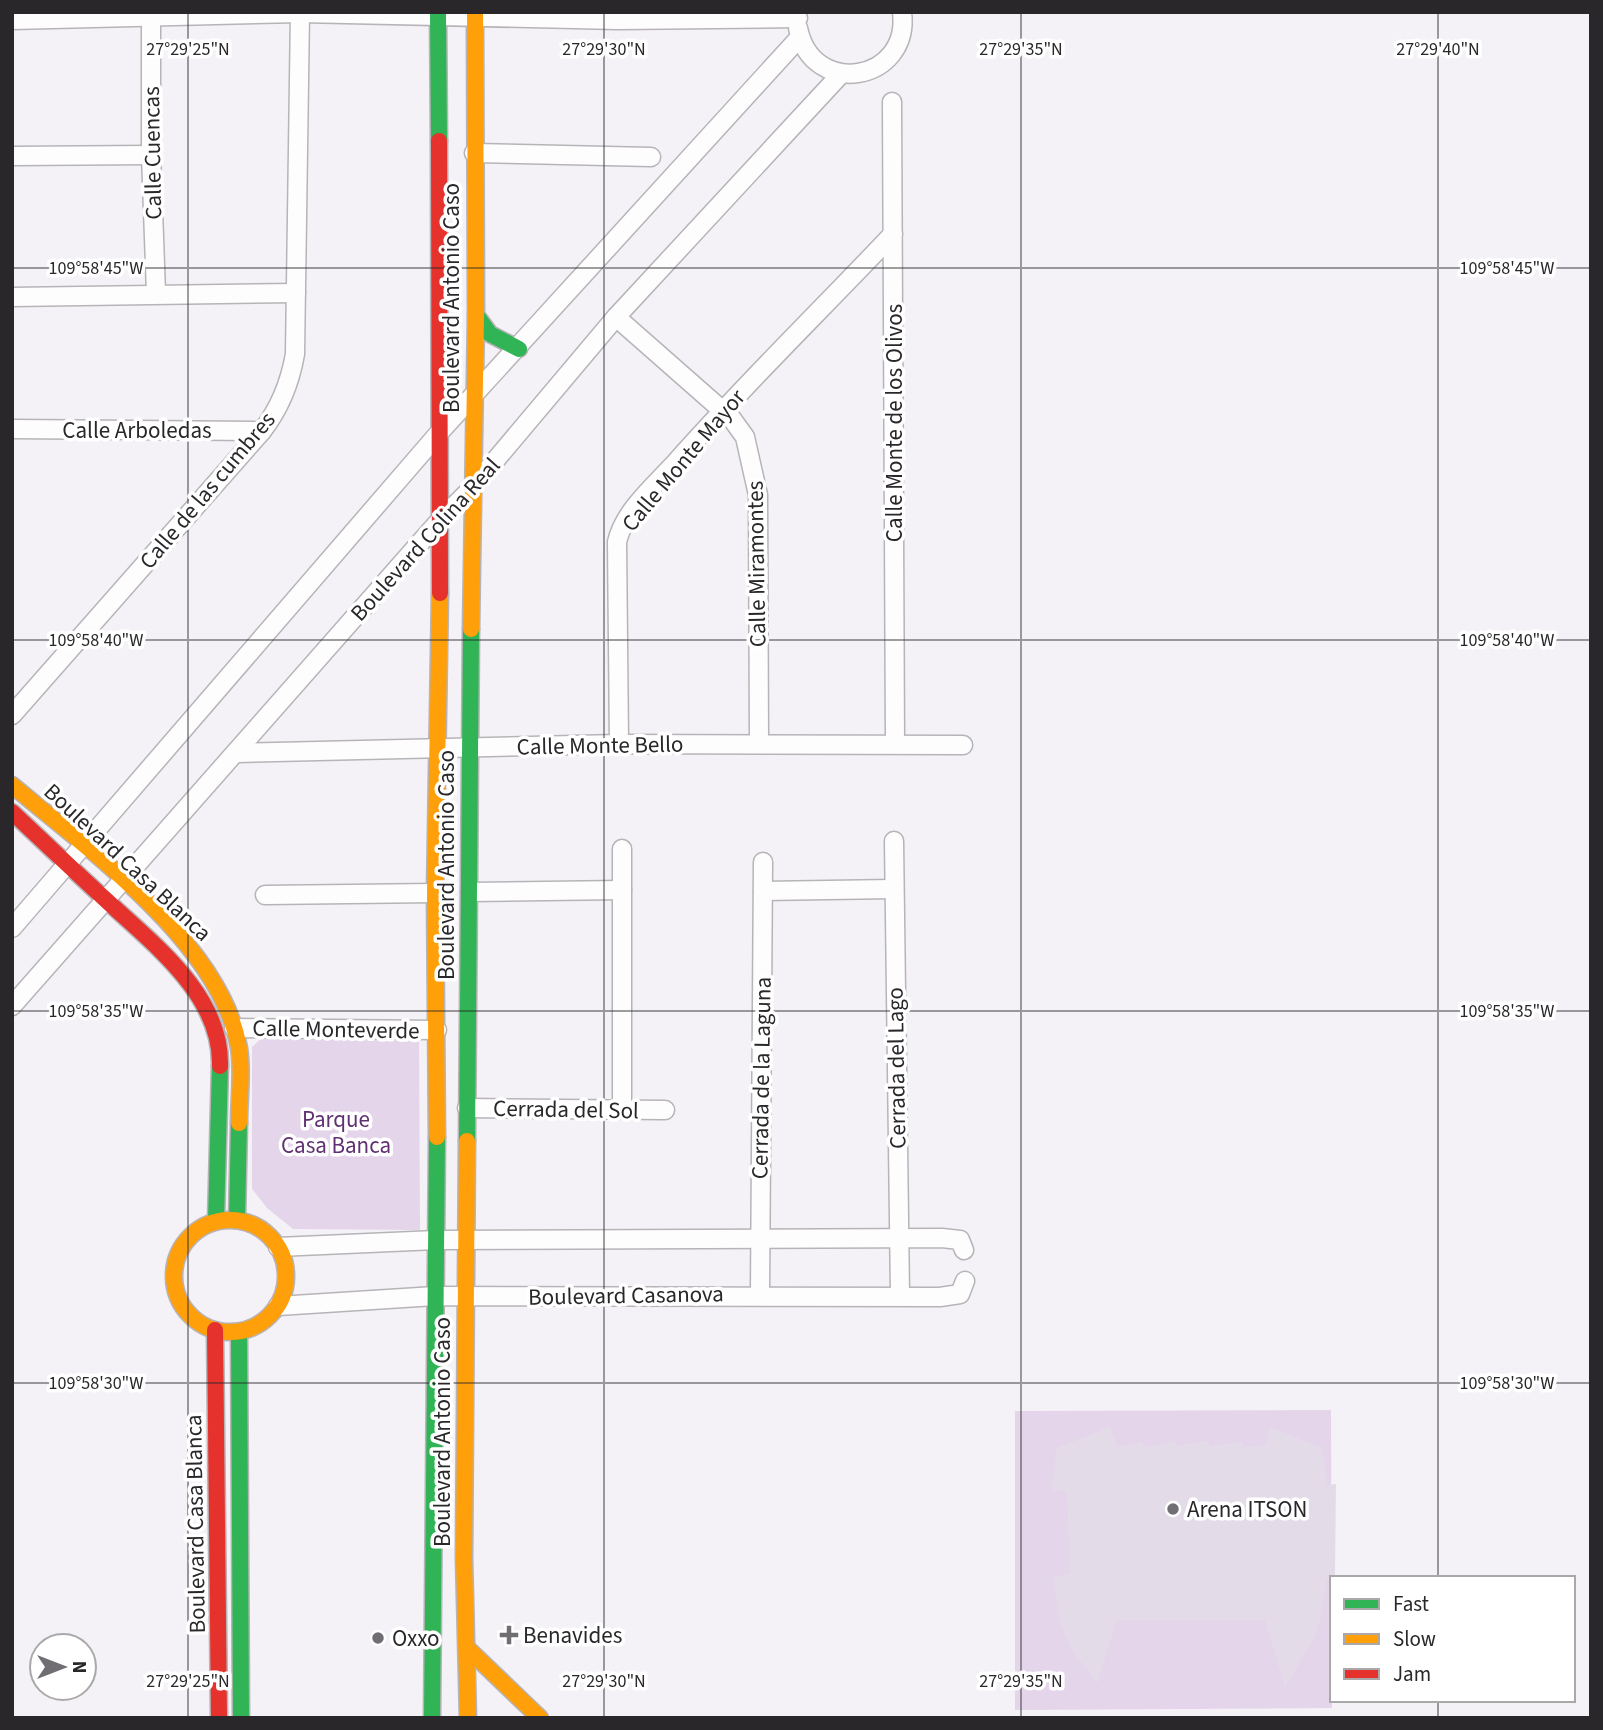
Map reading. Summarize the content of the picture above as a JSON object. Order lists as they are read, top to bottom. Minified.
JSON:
{"streets":{"main road":["Boulevard Antonio Caso","Boulevard Casa Blanca"],"street":["Calle Cuencas","Calle Monte de los Olivos","Calle Arboledas","Calle Monte Mayor","Calle de las cumbres","Boulevard Colina Real","Calle Miramontes","Calle Monte Bello","Calle Monteverde","Cerrada del Lago","Cerrada de la Laguna","Cerrada del Sol","Boulevard Casanova"]},"crossings":[["Boulevard Antonio Caso","Boulevard Colina Real"],["Boulevard Antonio Caso","Calle Monte Bello"],["Boulevard Antonio Caso","Calle Monteverde"],["Boulevard Antonio Caso","Cerrada del Sol"],["Boulevard Antonio Caso","Boulevard Casanova"],["Calle Monte de los Olivos","Calle Monte Mayor"],["Calle Monte de los Olivos","Calle Monte Bello"],["Calle Arboledas","Calle de las cumbres"],["Calle Monte Mayor","Calle Miramontes"],["Calle Monte Mayor","Calle Monte Bello"],["Boulevard Colina Real","Calle Miramontes"],["Boulevard Colina Real","Calle Monte Bello"],["Boulevard Colina Real","Boulevard Casa Blanca"],["Calle Miramontes","Calle Monte Bello"],["Boulevard Casa Blanca","Calle Monteverde"],["Boulevard Casa Blanca","Boulevard Casanova"],["Cerrada del Lago","Boulevard Casanova"],["Cerrada de la Laguna","Boulevard Casanova"]],"parks":["Parque Casa Banca"],"places":{"other":["Arena ITSON","Oxxo"],"health":["Benavides"]},"legend":["Fast","Slow","Jam"],"north":"right","coordinates":["27°29'25\"N","27°29'30\"N","27°29'35\"N","27°29'40\"N","109°58'45\"W","109°58'40\"W","109°58'35\"W","109°58'30\"W"]}
